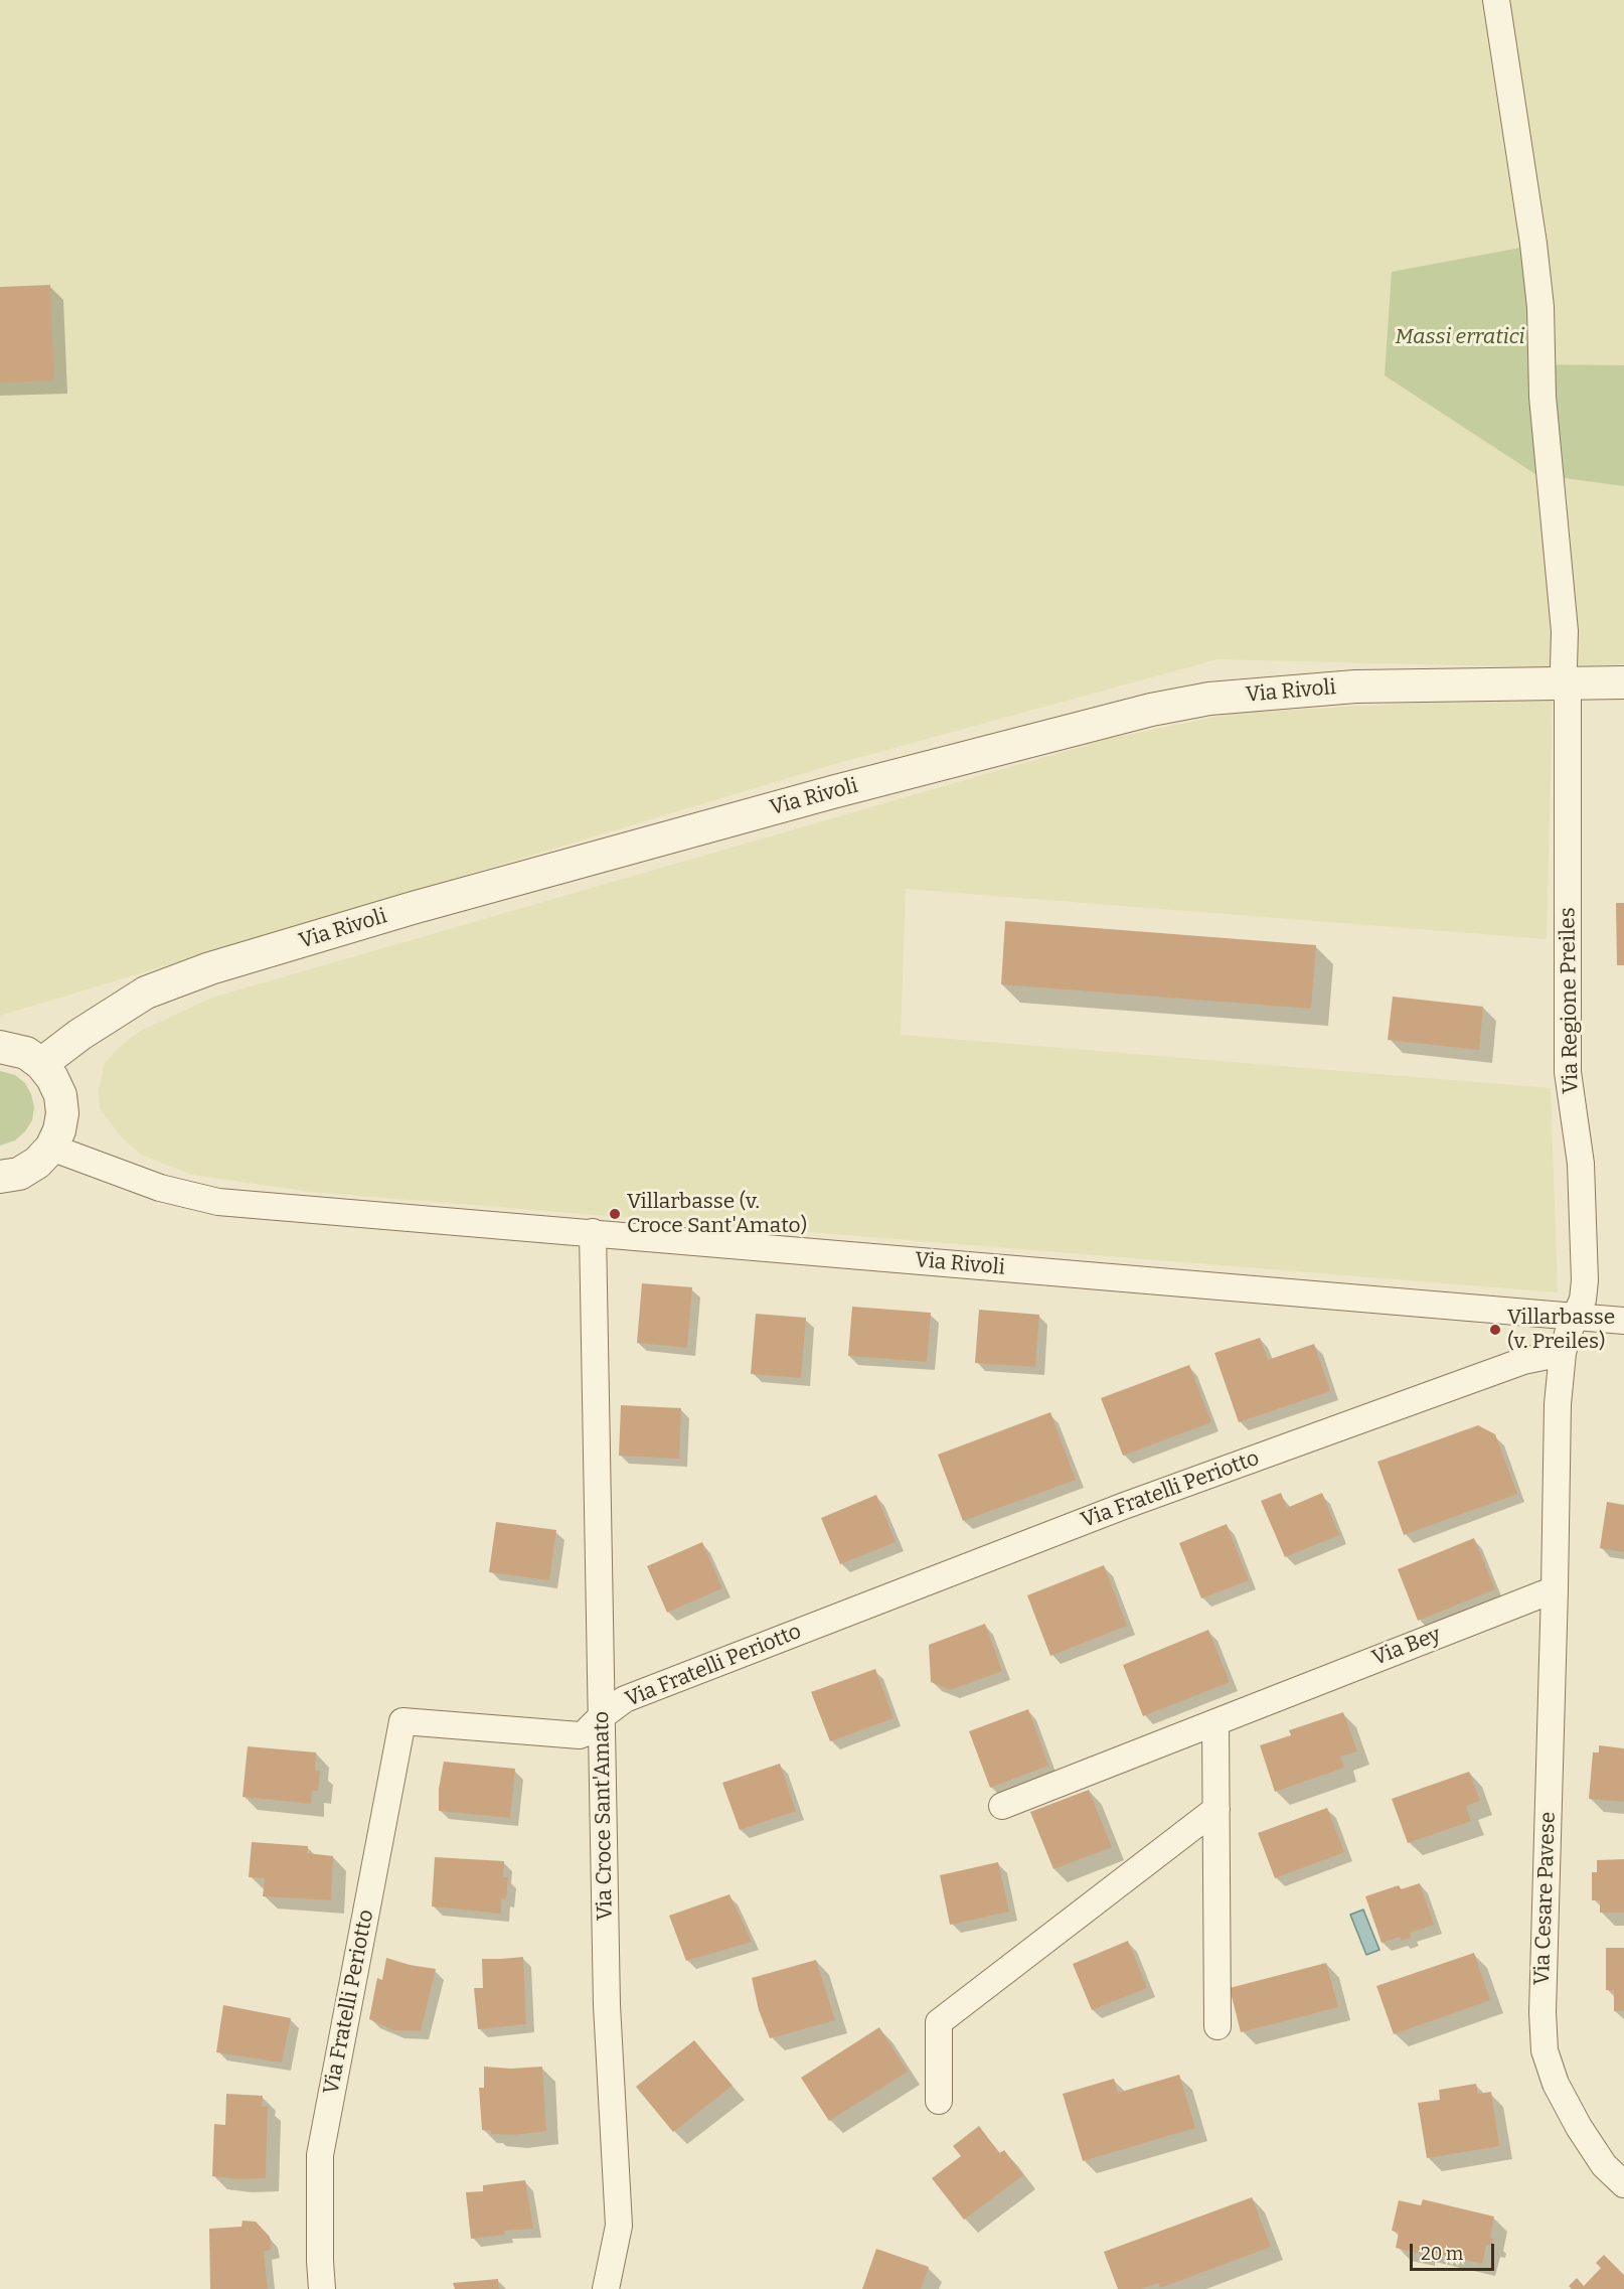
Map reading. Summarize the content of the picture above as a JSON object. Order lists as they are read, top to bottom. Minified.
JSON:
{"streets":{"street":["Via Rivoli","Via Regione Preiles","Via Fratelli Periotto","Via Bey","Via Croce Sant'Amato","Via Cesare Pavese"]},"crossings":[["Via Rivoli","Via Regione Preiles"],["Via Rivoli","Via Croce Sant'Amato"],["Via Fratelli Periotto","Via Croce Sant'Amato"],["Via Bey","Via Cesare Pavese"]],"parks":["Massi erratici"],"places":["Villarbasse (v. Croce Sant'Amato)","Villarbasse (v. Preiles)"],"scale_bar":"20 m"}
